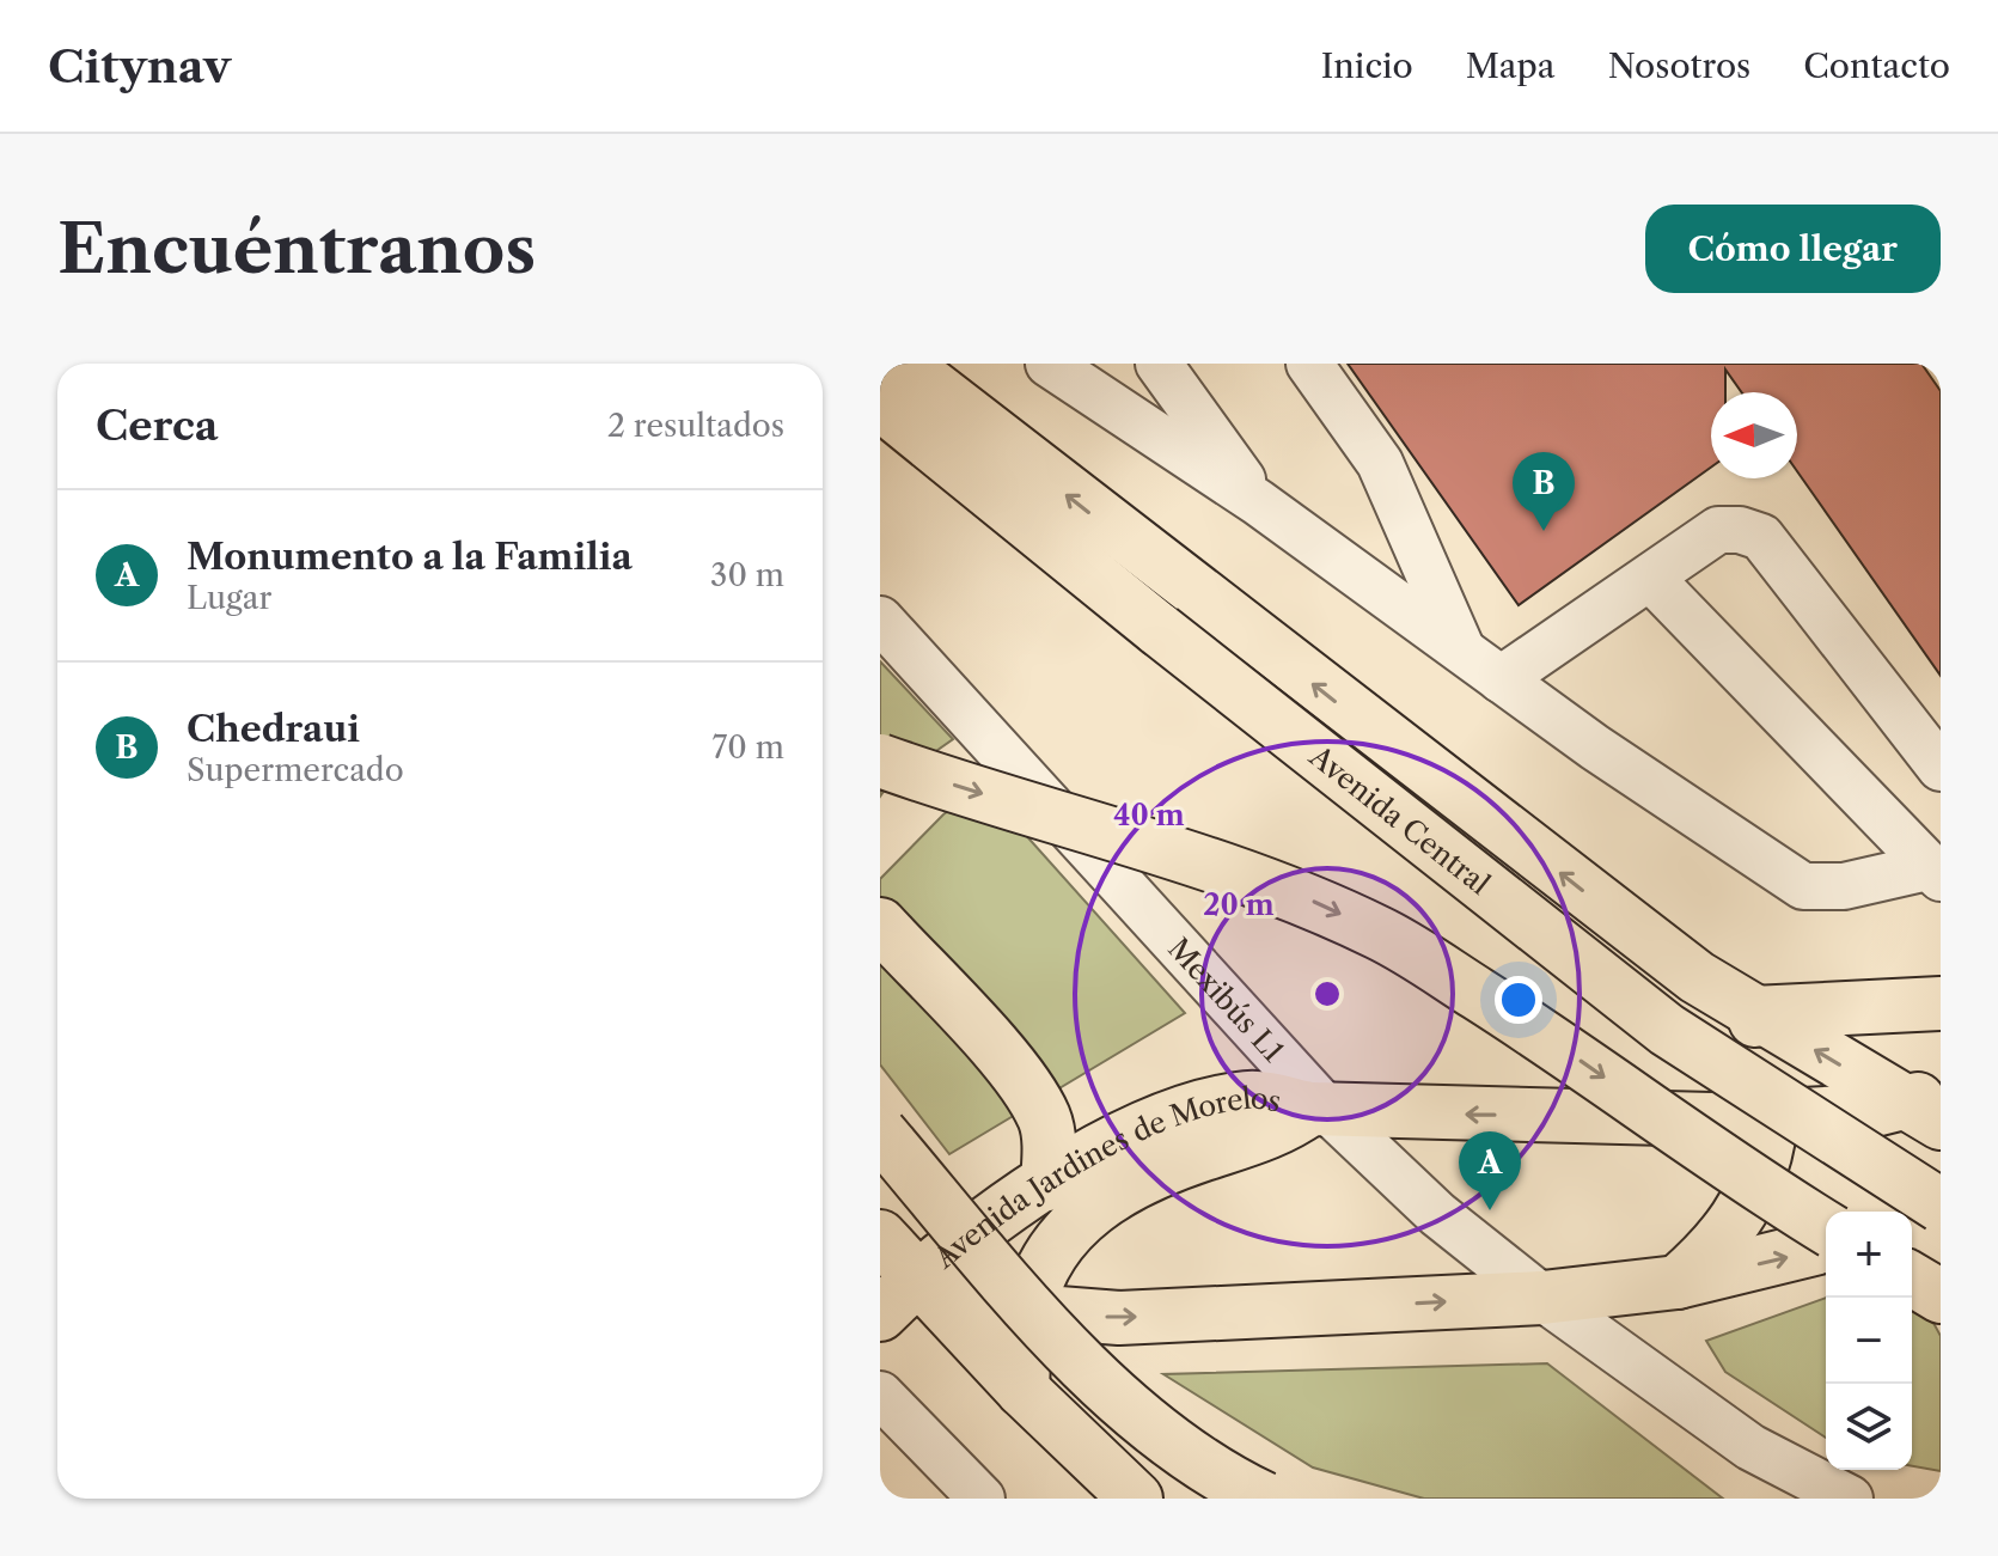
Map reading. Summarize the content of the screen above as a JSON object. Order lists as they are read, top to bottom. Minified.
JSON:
{"streets":{"main road":["Avenida Central","Avenida Jardines de Morelos"],"street":["Mexibús L1"]},"crossings":[["Mexibús L1","Avenida Jardines de Morelos"]],"north":"left","page":{"header":"Citynav","nav":["Inicio","Mapa","Nosotros","Contacto"],"buttons":"Cómo llegar","title":"Encuéntranos","heading":["Cerca","2 resultados"],"pins":["B","A"],"list":[{"mark":"A","name":"Monumento a la Familia","note":"Lugar","value":"30 m"},{"mark":"B","name":"Chedraui","note":"Supermercado","value":"70 m"}],"map_buttons":["+","−"]},"rings":["40 m","20 m"]}
